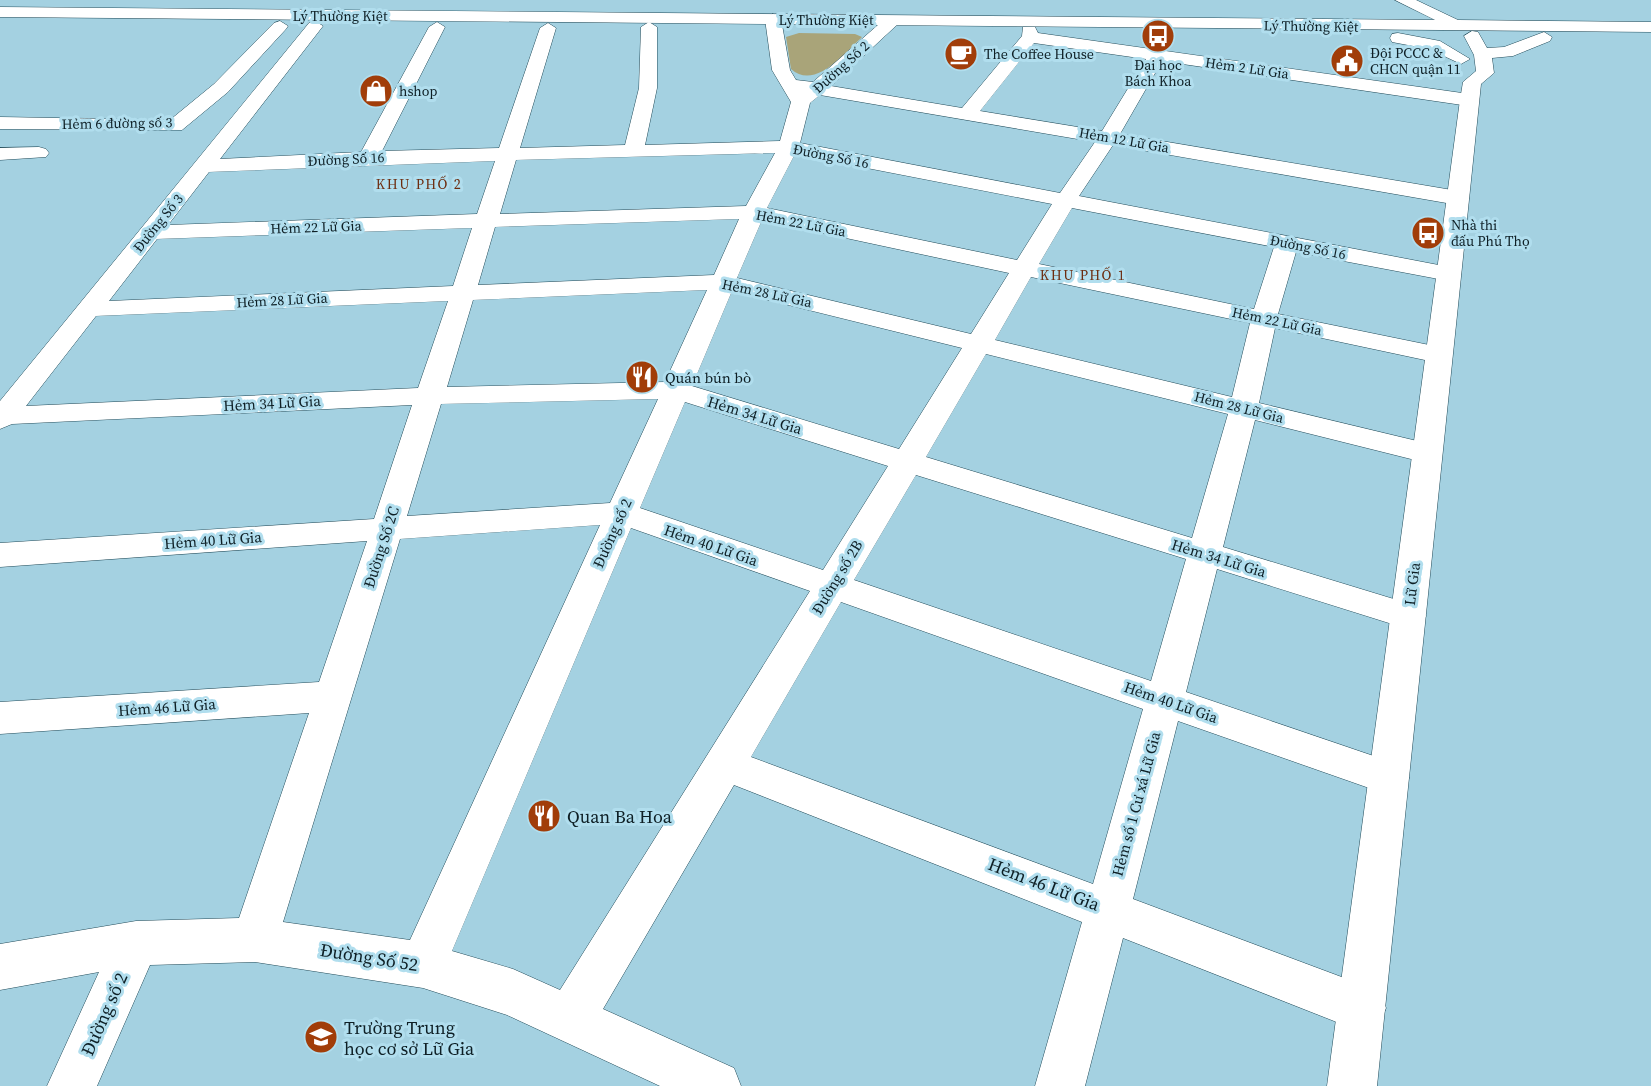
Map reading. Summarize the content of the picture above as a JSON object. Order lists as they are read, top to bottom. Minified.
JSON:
{"streets":{"street":["Lý Thường Kiệt","Đường Số 2","Hẻm 2 Lữ Gia","Hẻm 6 đường số 3","Hẻm 12 Lữ Gia","Đường Số 16","Đường Số 3","Hẻm 22 Lữ Gia","Hẻm 28 Lữ Gia","Hẻm 34 Lữ Gia","Đường số 2","Hẻm 40 Lữ Gia","Đường Số 2C","Đường số 2B","Lữ Gia","Hẻm 46 Lữ Gia","Hẻm số 1 Cư xá Lữ Gia","Đường Số 52"]},"crossings":[["Lý Thường Kiệt","Đường Số 2"],["Lý Thường Kiệt","Hẻm 2 Lữ Gia"],["Lý Thường Kiệt","Hẻm 6 đường số 3"],["Lý Thường Kiệt","Đường Số 3"],["Lý Thường Kiệt","Đường Số 2C"],["Lý Thường Kiệt","Lữ Gia"],["Đường Số 2","Hẻm 12 Lữ Gia"],["Đường Số 2","Đường số 2"],["Hẻm 2 Lữ Gia","Đường số 2B"],["Hẻm 2 Lữ Gia","Lữ Gia"],["Hẻm 12 Lữ Gia","Đường số 2"],["Hẻm 12 Lữ Gia","Đường số 2B"],["Hẻm 12 Lữ Gia","Lữ Gia"],["Đường Số 16","Đường Số 3"],["Đường Số 16","Đường số 2"],["Đường Số 16","Đường Số 2C"],["Đường Số 16","Đường số 2B"],["Đường Số 16","Lữ Gia"],["Đường Số 16","Hẻm số 1 Cư xá Lữ Gia"],["Đường Số 3","Hẻm 22 Lữ Gia"],["Đường Số 3","Hẻm 28 Lữ Gia"],["Đường Số 3","Hẻm 34 Lữ Gia"],["Hẻm 22 Lữ Gia","Đường số 2"],["Hẻm 22 Lữ Gia","Đường Số 2C"],["Hẻm 22 Lữ Gia","Đường số 2B"],["Hẻm 22 Lữ Gia","Lữ Gia"],["Hẻm 22 Lữ Gia","Hẻm số 1 Cư xá Lữ Gia"],["Hẻm 28 Lữ Gia","Đường số 2"],["Hẻm 28 Lữ Gia","Đường Số 2C"],["Hẻm 28 Lữ Gia","Đường số 2B"],["Hẻm 28 Lữ Gia","Lữ Gia"],["Hẻm 28 Lữ Gia","Hẻm số 1 Cư xá Lữ Gia"],["Hẻm 34 Lữ Gia","Đường số 2"],["Hẻm 34 Lữ Gia","Đường Số 2C"],["Hẻm 34 Lữ Gia","Đường số 2B"],["Hẻm 34 Lữ Gia","Lữ Gia"],["Hẻm 34 Lữ Gia","Hẻm số 1 Cư xá Lữ Gia"],["Đường số 2","Hẻm 40 Lữ Gia"],["Đường số 2","Đường Số 52"],["Hẻm 40 Lữ Gia","Đường Số 2C"],["Hẻm 40 Lữ Gia","Đường số 2B"],["Hẻm 40 Lữ Gia","Lữ Gia"],["Hẻm 40 Lữ Gia","Hẻm số 1 Cư xá Lữ Gia"],["Đường Số 2C","Hẻm 46 Lữ Gia"],["Đường Số 2C","Đường Số 52"],["Đường số 2B","Hẻm 46 Lữ Gia"],["Đường số 2B","Đường Số 52"],["Lữ Gia","Hẻm 46 Lữ Gia"],["Hẻm 46 Lữ Gia","Hẻm số 1 Cư xá Lữ Gia"]],"districts":["KHU PHỐ 2","KHU PHỐ 1"],"places":{"bus stop":["Đại học Bách Khoa","Nhà thi đấu Phú Thọ"],"cafe":["The Coffee House"],"public building":["Đội PCCC & CHCN quận 11"],"shop":["hshop"],"restaurant":["Quán bún bò","Quan Ba Hoa"],"school or university":["Trường Trung học cơ sở Lữ Gia"]}}
